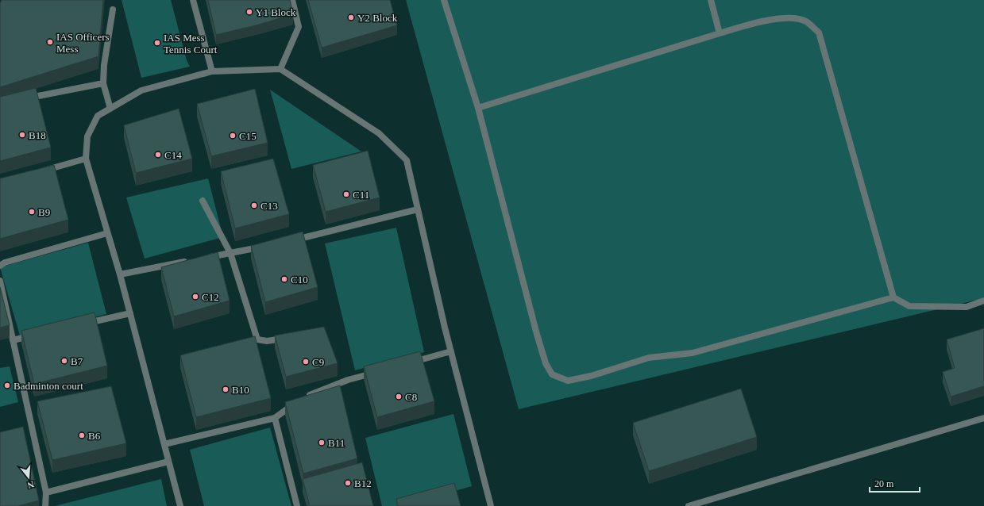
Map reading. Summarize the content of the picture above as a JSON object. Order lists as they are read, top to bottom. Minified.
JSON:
{"places":["Y1 Block","Y2 Block","IAS Officers Mess","IAS Mess Tennis Court","B18","C15","C14","C11","C13","B9","C10","C12","B7","C9","Badminton court","B10","C8","B6","B11","B12"],"scale_bar":"20 m","north":"bottom"}
